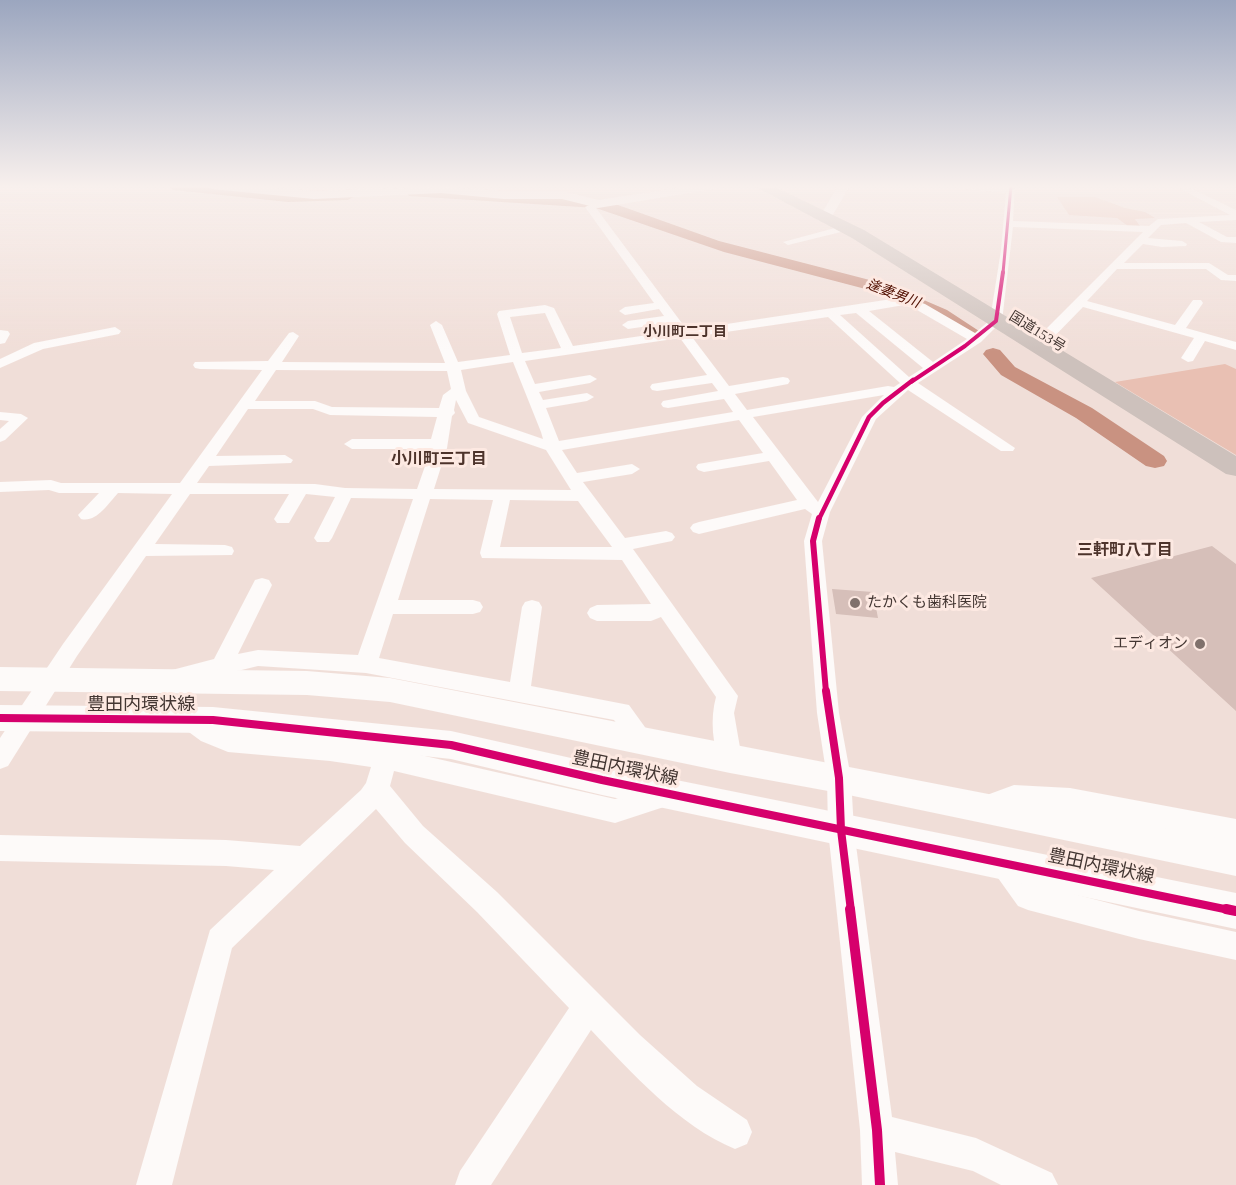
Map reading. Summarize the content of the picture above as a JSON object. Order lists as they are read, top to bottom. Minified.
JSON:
{"streets":{"highway":["国道153号"],"street":["豊田内環状線"]},"districts":["小川町二丁目","小川町三丁目","三軒町八丁目"],"water":["逢妻男川"],"places":["たかくも歯科医院","エディオン"]}
